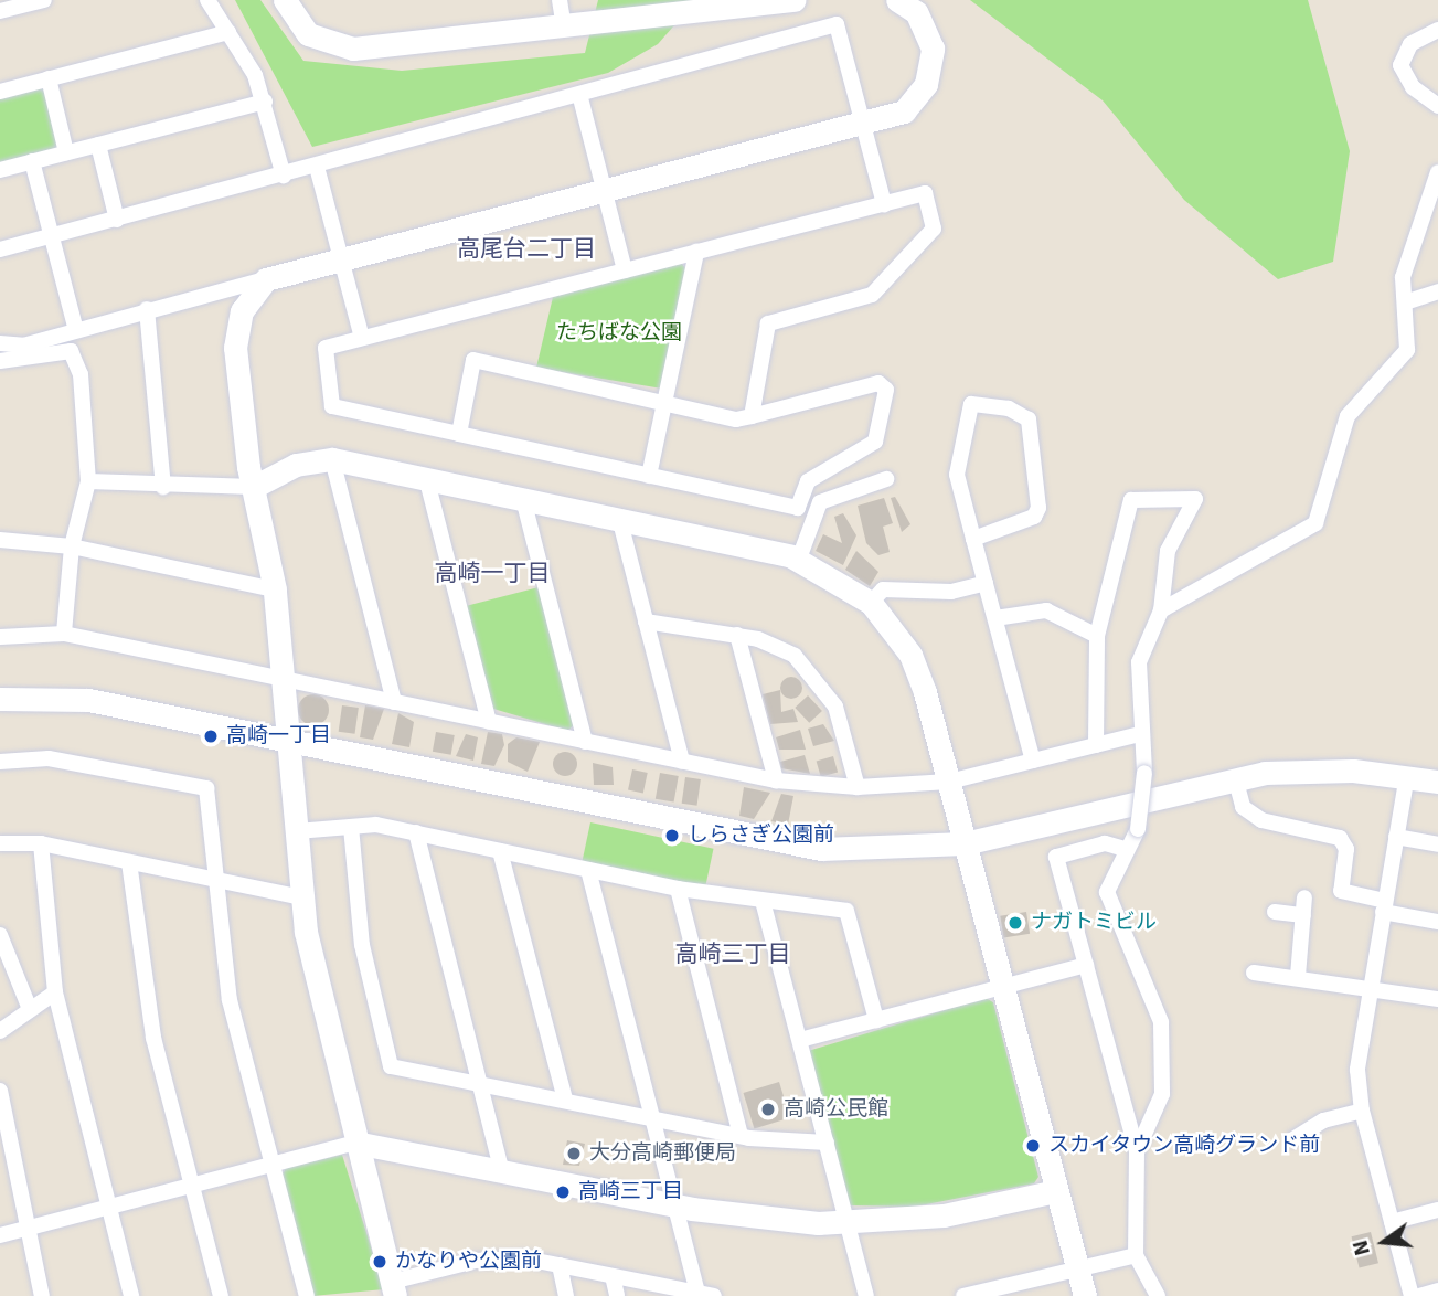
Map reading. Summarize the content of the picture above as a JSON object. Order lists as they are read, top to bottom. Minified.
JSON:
{"districts":["高尾台二丁目","高崎一丁目","高崎三丁目"],"parks":["たちばな公園"],"places":["高崎一丁目","しらさぎ公園前","ナガトミビル","高崎公民館","スカイタウン高崎グランド前","大分高崎郵便局","高崎三丁目","かなりや公園前"],"north":"left"}
